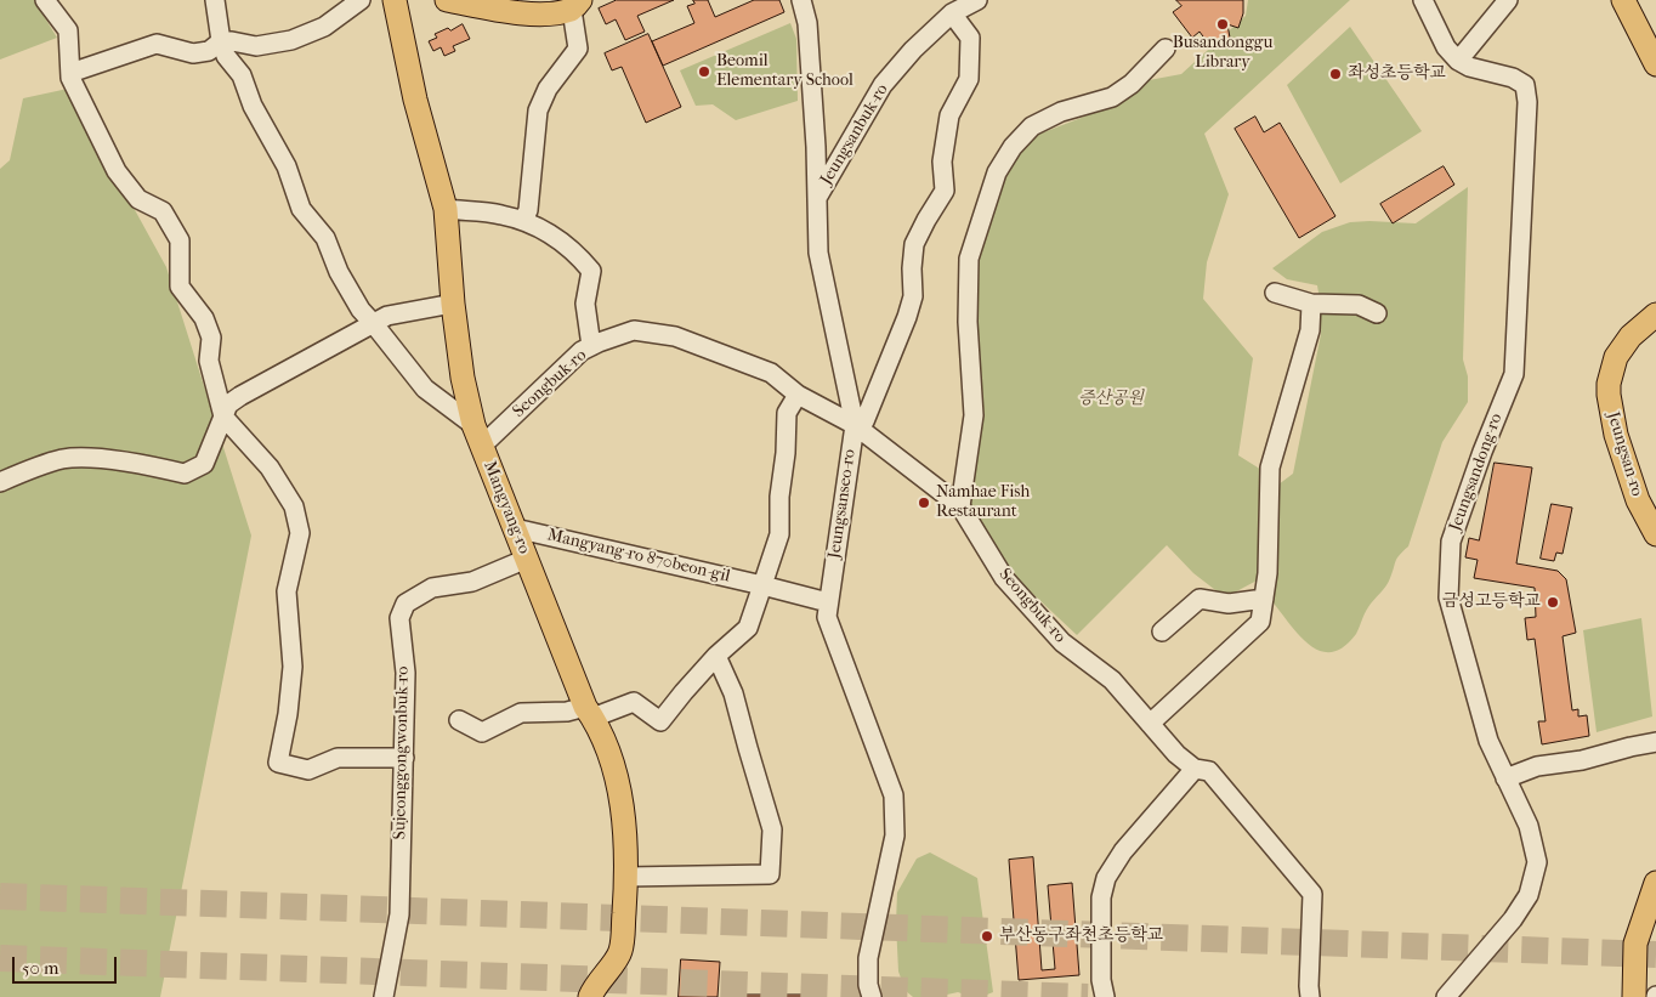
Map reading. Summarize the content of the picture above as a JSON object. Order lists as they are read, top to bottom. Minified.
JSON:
{"streets":{"main road":["Jeungsan-ro","Mangyang-ro"],"street":["Jeungsanbuk-ro","Seongbuk-ro","Jeungsandong-ro","Jeungsanseo-ro","Mangyang-ro 870beon-gil","Sujeonggongwonbuk-ro"]},"crossings":[["Jeungsanbuk-ro","Jeungsanseo-ro"],["Seongbuk-ro","Jeungsanseo-ro"],["Seongbuk-ro","Mangyang-ro"],["Jeungsanseo-ro","Mangyang-ro 870beon-gil"],["Mangyang-ro","Mangyang-ro 870beon-gil"],["Mangyang-ro","Sujeonggongwonbuk-ro"]],"parks":["증산공원"],"places":["Busandonggu Library","Beomil Elementary School","좌성초등학교","Namhae Fish Restaurant","금성고등학교","부산동구좌천초등학교"],"scale_bar":"50 m"}
